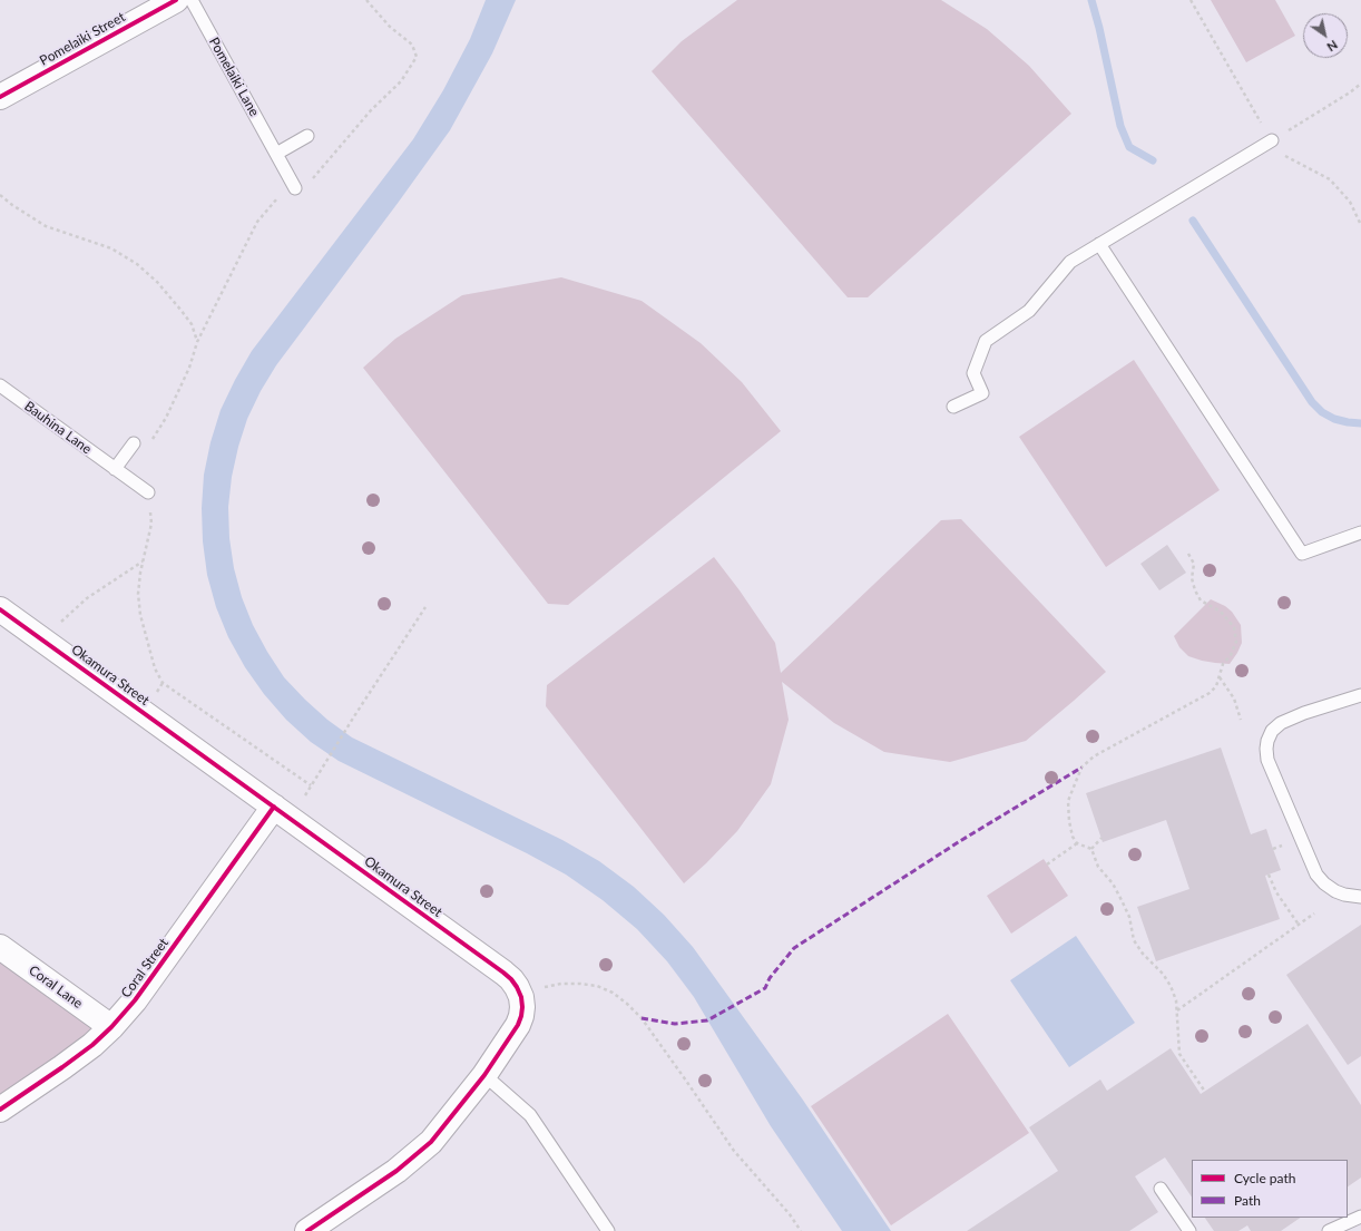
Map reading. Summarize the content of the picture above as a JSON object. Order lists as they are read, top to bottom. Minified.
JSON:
{"streets":{"street":["Pomelaiki Street","Okamura Street","Coral Street","Coral Lane"],"lane":["Pomelaiki Lane","Bauhina Lane"]},"crossings":[["Okamura Street","Coral Street"],["Coral Street","Coral Lane"]],"legend":["Cycle path","Path"],"north":"bottom right"}
